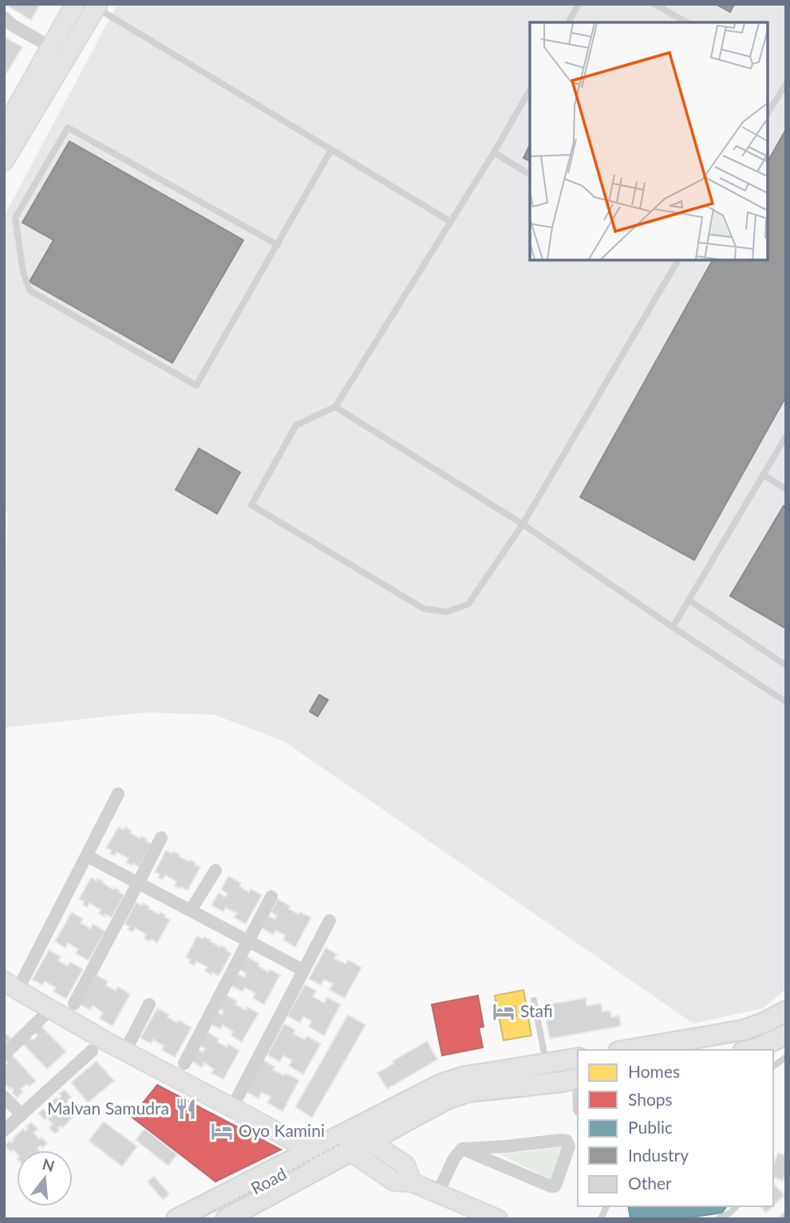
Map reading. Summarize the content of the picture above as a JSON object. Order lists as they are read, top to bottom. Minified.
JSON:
{"streets":{"path":["Road"]},"places":{"hotel":["Stafi","Oyo Kamini"],"restaurant":["Malvan Samudra"]},"legend":["Homes","Shops","Public","Industry","Other"],"north":"top"}
